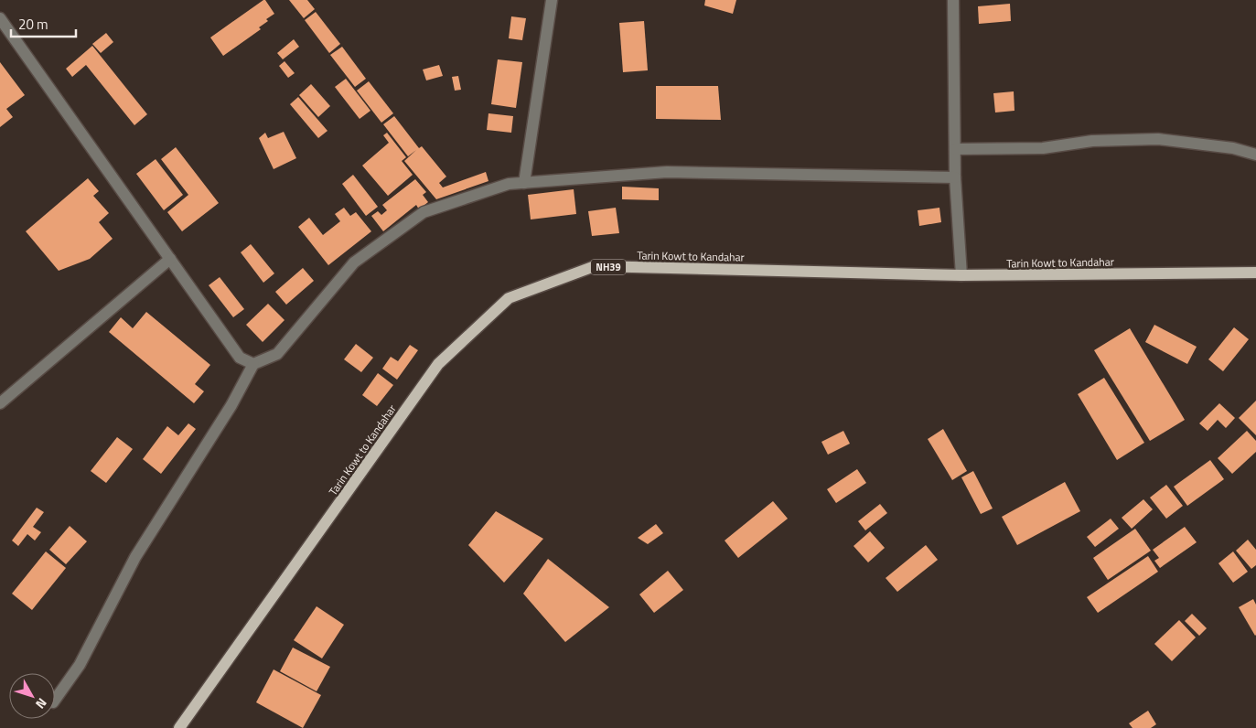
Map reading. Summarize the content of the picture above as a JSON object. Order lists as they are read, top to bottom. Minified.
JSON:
{"streets":{"main road":["Tarin Kowt to Kandahar","NH39"]},"scale_bar":"20 m","north":"bottom right"}
